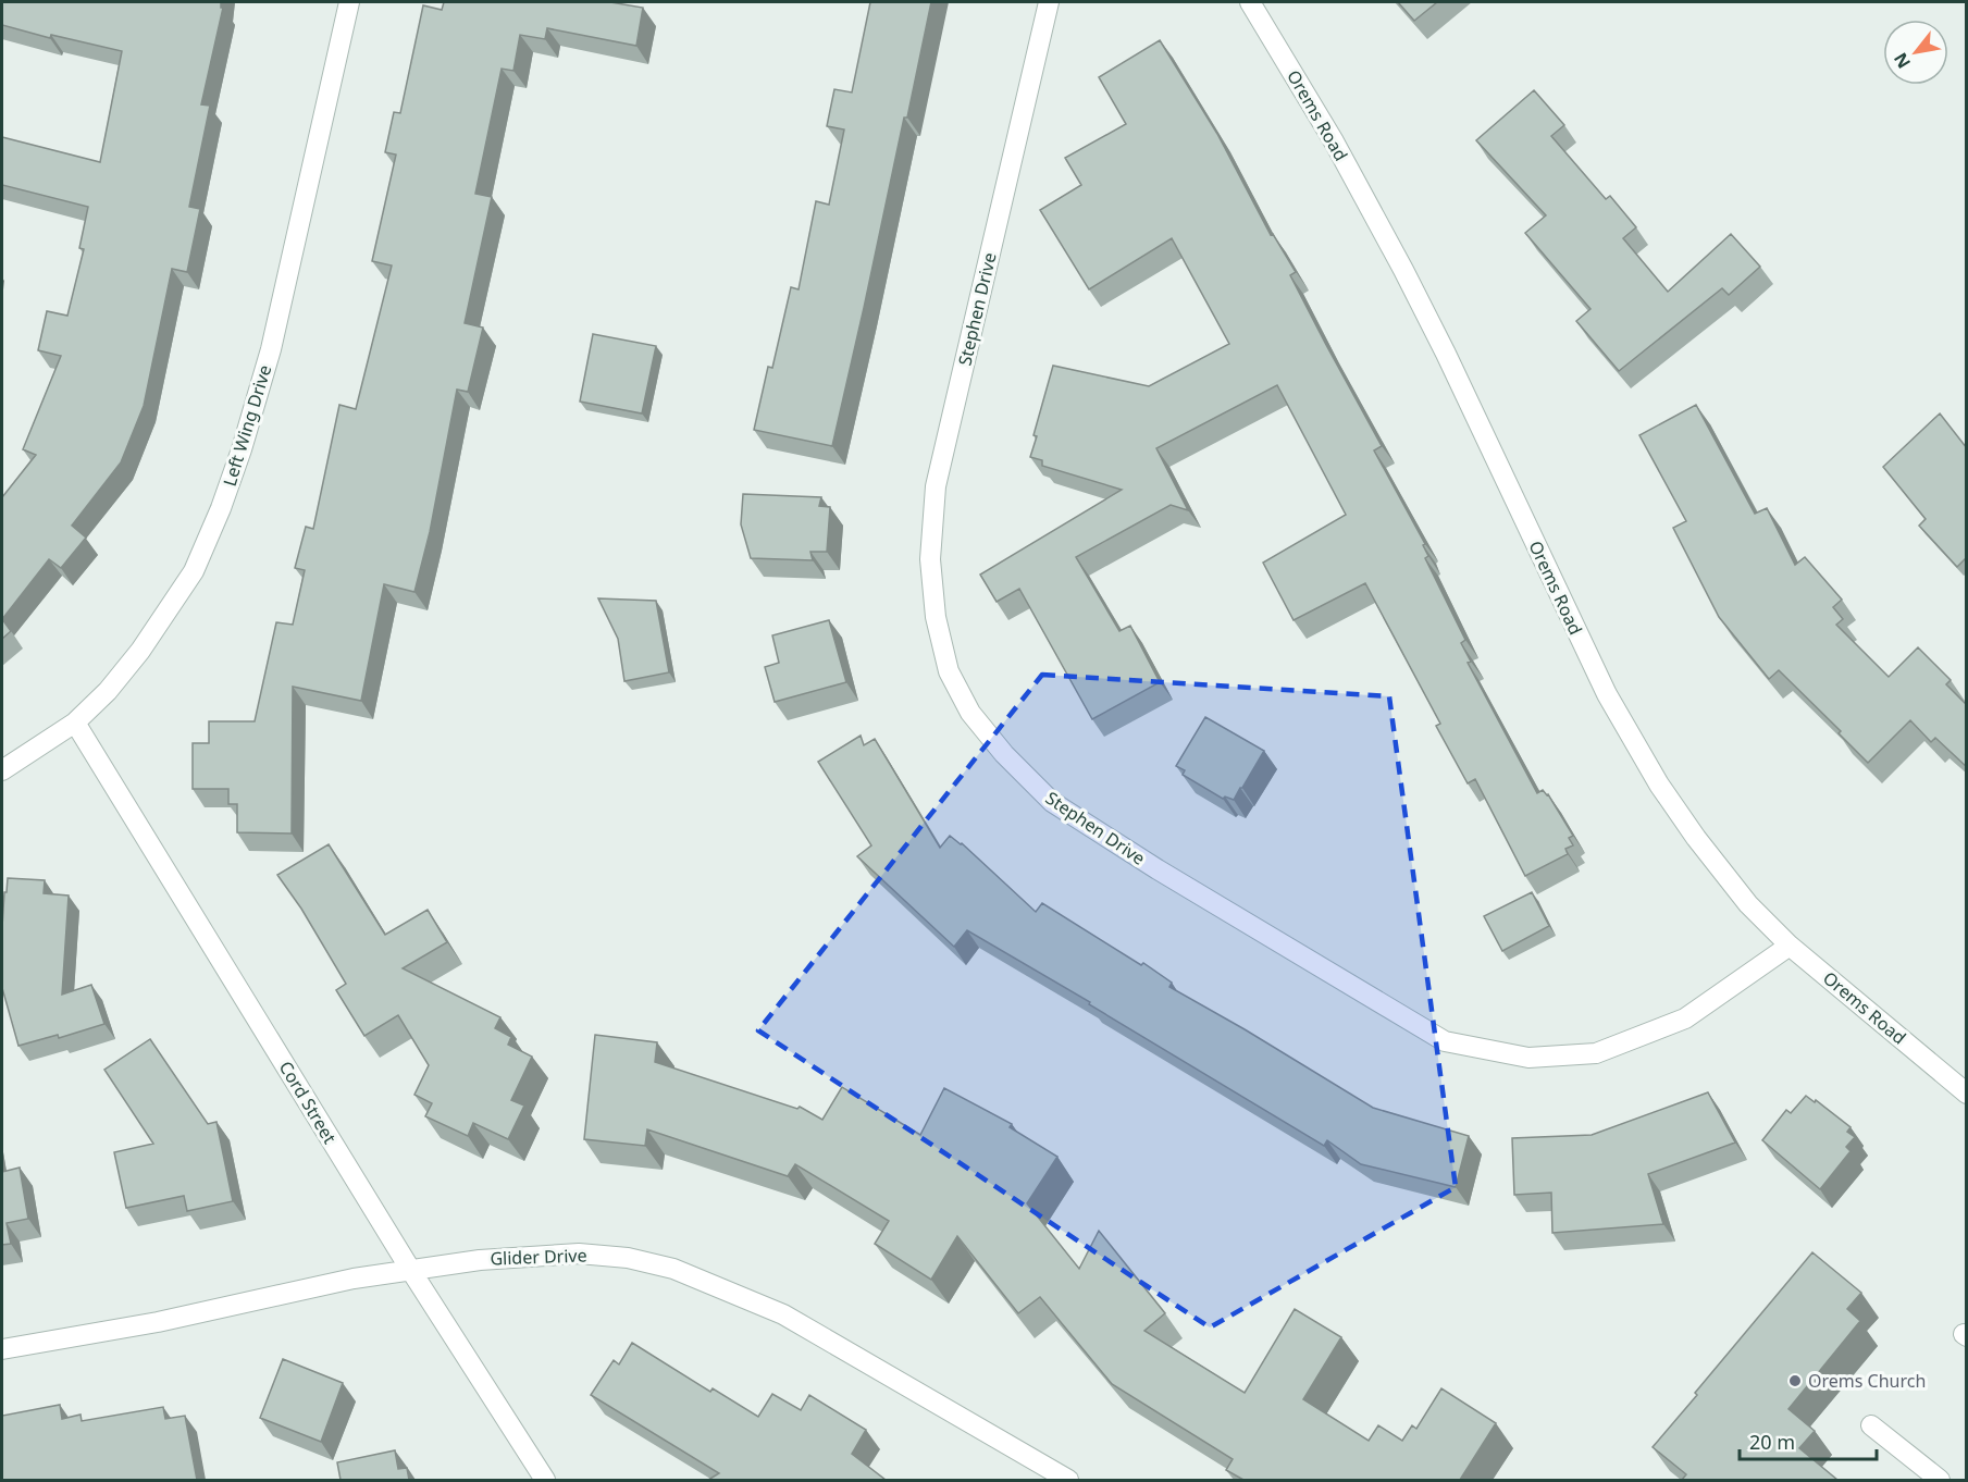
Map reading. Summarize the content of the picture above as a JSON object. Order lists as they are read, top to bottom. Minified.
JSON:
{"streets":{"street":["Orems Road","Stephen Drive","Left Wing Drive","Cord Street","Glider Drive"]},"crossings":[["Orems Road","Stephen Drive"],["Left Wing Drive","Cord Street"],["Cord Street","Glider Drive"]],"places":["Orems Church"],"scale_bar":"20 m","north":"bottom left"}
